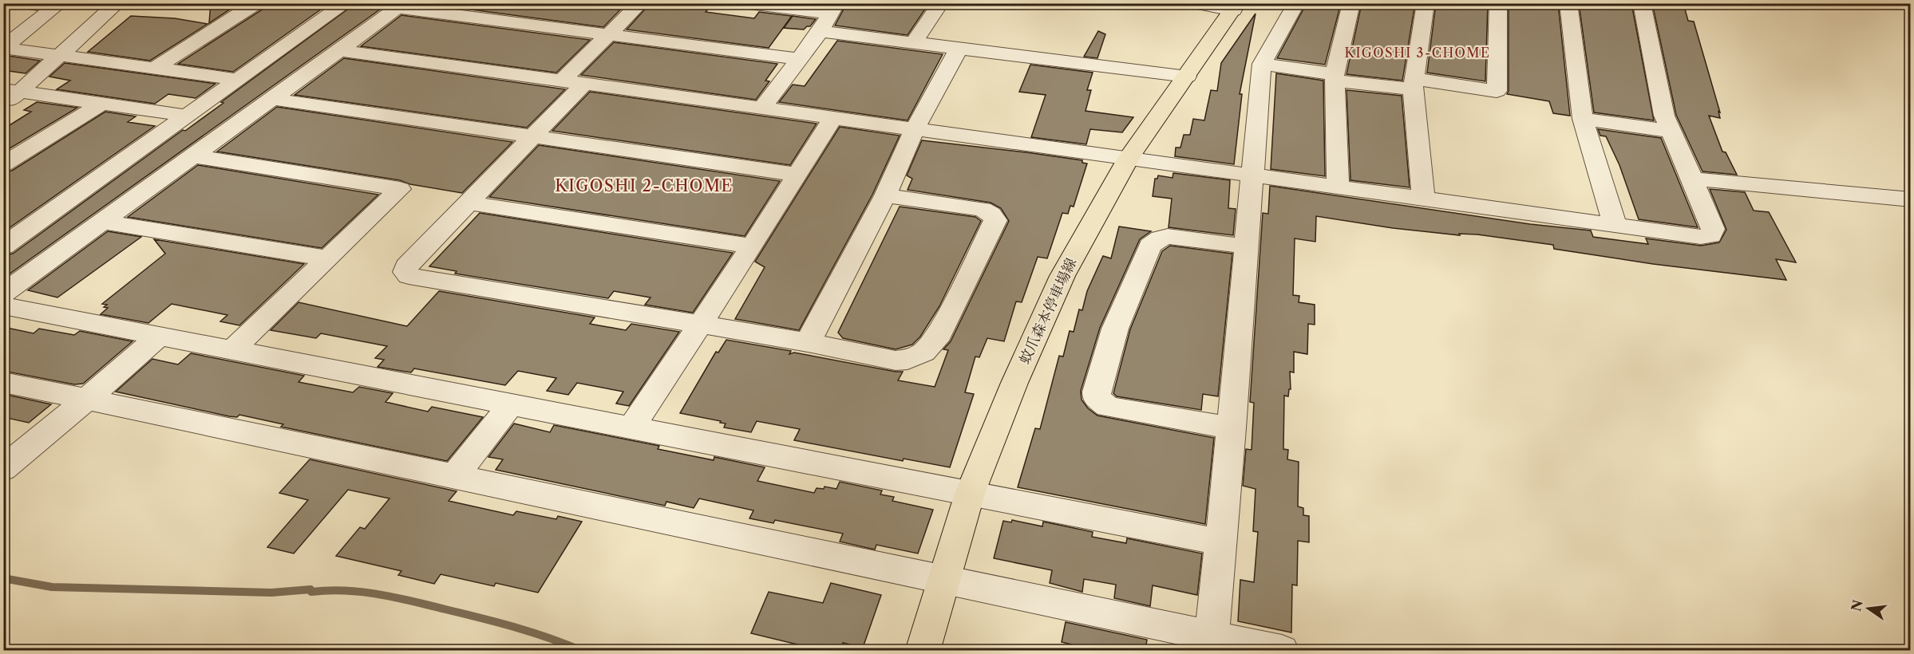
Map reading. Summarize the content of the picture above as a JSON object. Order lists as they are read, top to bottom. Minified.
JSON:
{"streets":{"main road":["蚊爪森本停車場線"]},"districts":["KIGOSHI 3-CHOME","KIGOSHI 2-CHOME"],"north":"left"}
